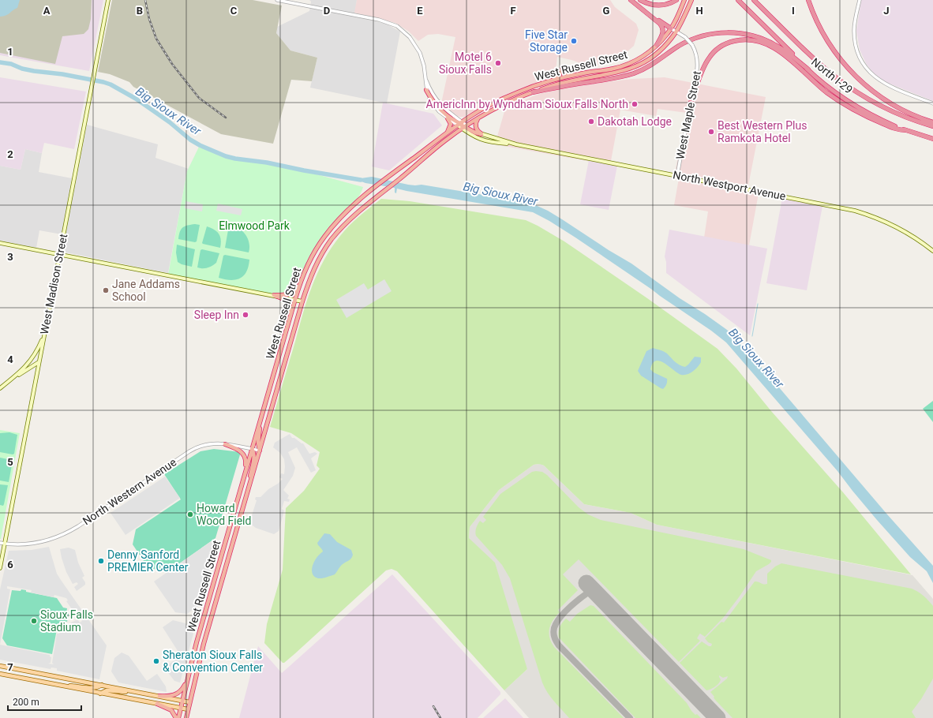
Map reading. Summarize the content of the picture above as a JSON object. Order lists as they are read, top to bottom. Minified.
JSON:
{"streets":{"highway":["West Russell Street","North I-29"],"main road":["North Westport Avenue","West Madison Street"],"street":["West Maple Street","North Western Avenue"]},"crossings":[["West Russell Street","West Maple Street"],["West Russell Street","North Westport Avenue"],["West Russell Street","North Western Avenue"],["West Maple Street","North Westport Avenue"],["West Madison Street","North Western Avenue"]],"water":["Big Sioux River"],"parks":["Elmwood Park"],"places":["Five Star Storage","Motel 6 Sioux Falls","AmericInn by Wyndham Sioux Falls North","Dakotah Lodge","Best Western Plus Ramkota Hotel","Jane Addams School","Sleep Inn","Howard Wood Field","Denny Sanford PREMIER Center","Sioux Falls Stadium","Sheraton Sioux Falls & Convention Center"],"scale_bar":"200 m","grid":{"columns":["A","B","C","D","E","F","G","H","I","J"],"rows":["1","2","3","4","5","6","7"]}}
